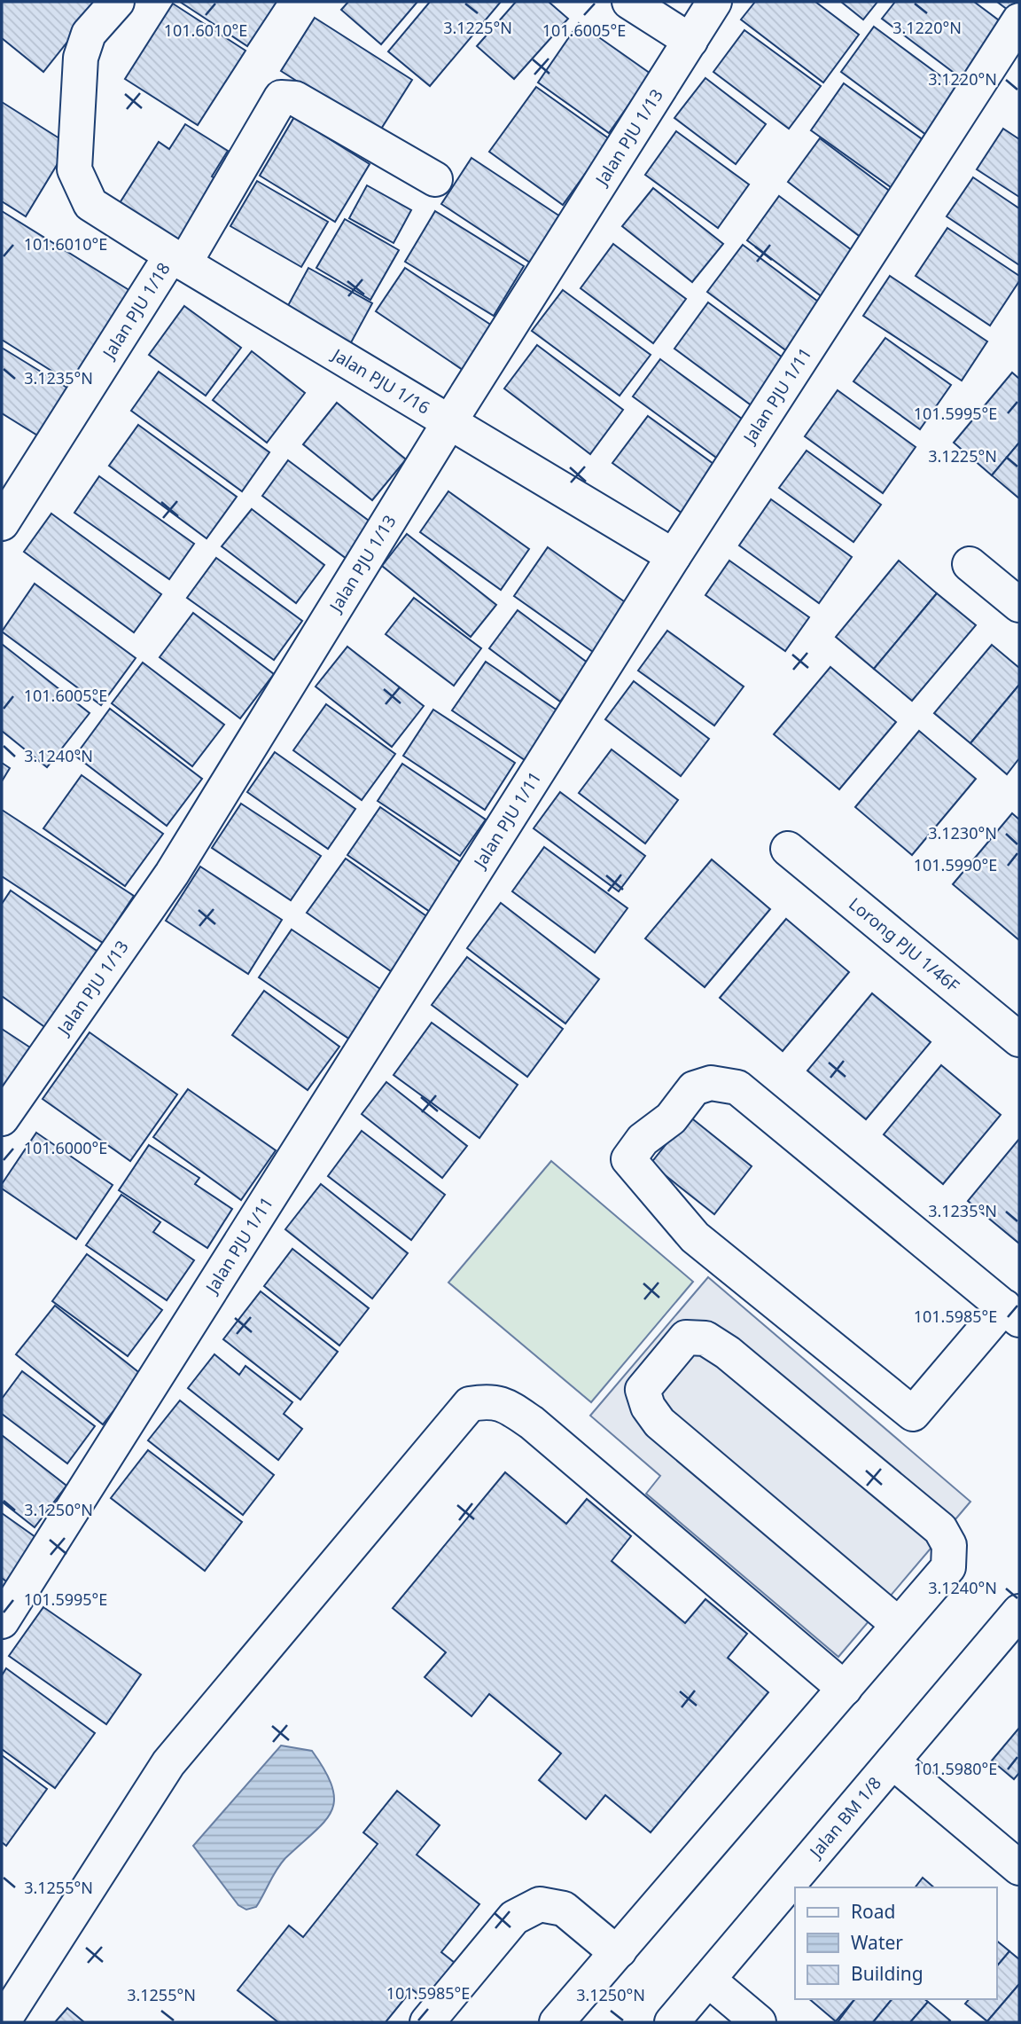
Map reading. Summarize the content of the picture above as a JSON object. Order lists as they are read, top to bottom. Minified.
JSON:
{"streets":{"street":["Jalan PJU 1/13","Jalan PJU 1/18","Jalan PJU 1/16","Jalan PJU 1/11","Lorong PJU 1/46F","Jalan BM 1/8"]},"crossings":[["Jalan PJU 1/13","Jalan PJU 1/16"],["Jalan PJU 1/18","Jalan PJU 1/16"],["Jalan PJU 1/16","Jalan PJU 1/11"]],"legend":["Road","Water","Building"],"coordinates":["3.1225°N","3.1220°N","101.6010°E","101.6005°E","3.1235°N","101.5995°E","3.1240°N","3.1230°N","101.5990°E","101.6000°E","101.5985°E","3.1250°N","101.5980°E","3.1255°N"]}
